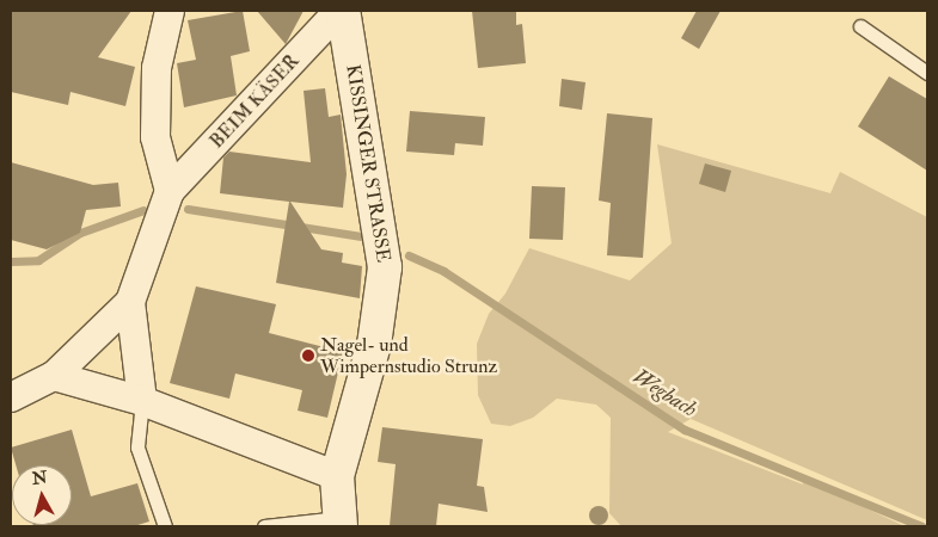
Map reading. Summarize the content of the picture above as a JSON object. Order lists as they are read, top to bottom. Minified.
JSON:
{"streets":{"street":["BEIM KÄSER","KISSINGER STRASSE"]},"crossings":[["BEIM KÄSER","KISSINGER STRASSE"]],"water":["Wegbach"],"places":["Nagel- und Wimpernstudio Strunz"],"north":"top"}
